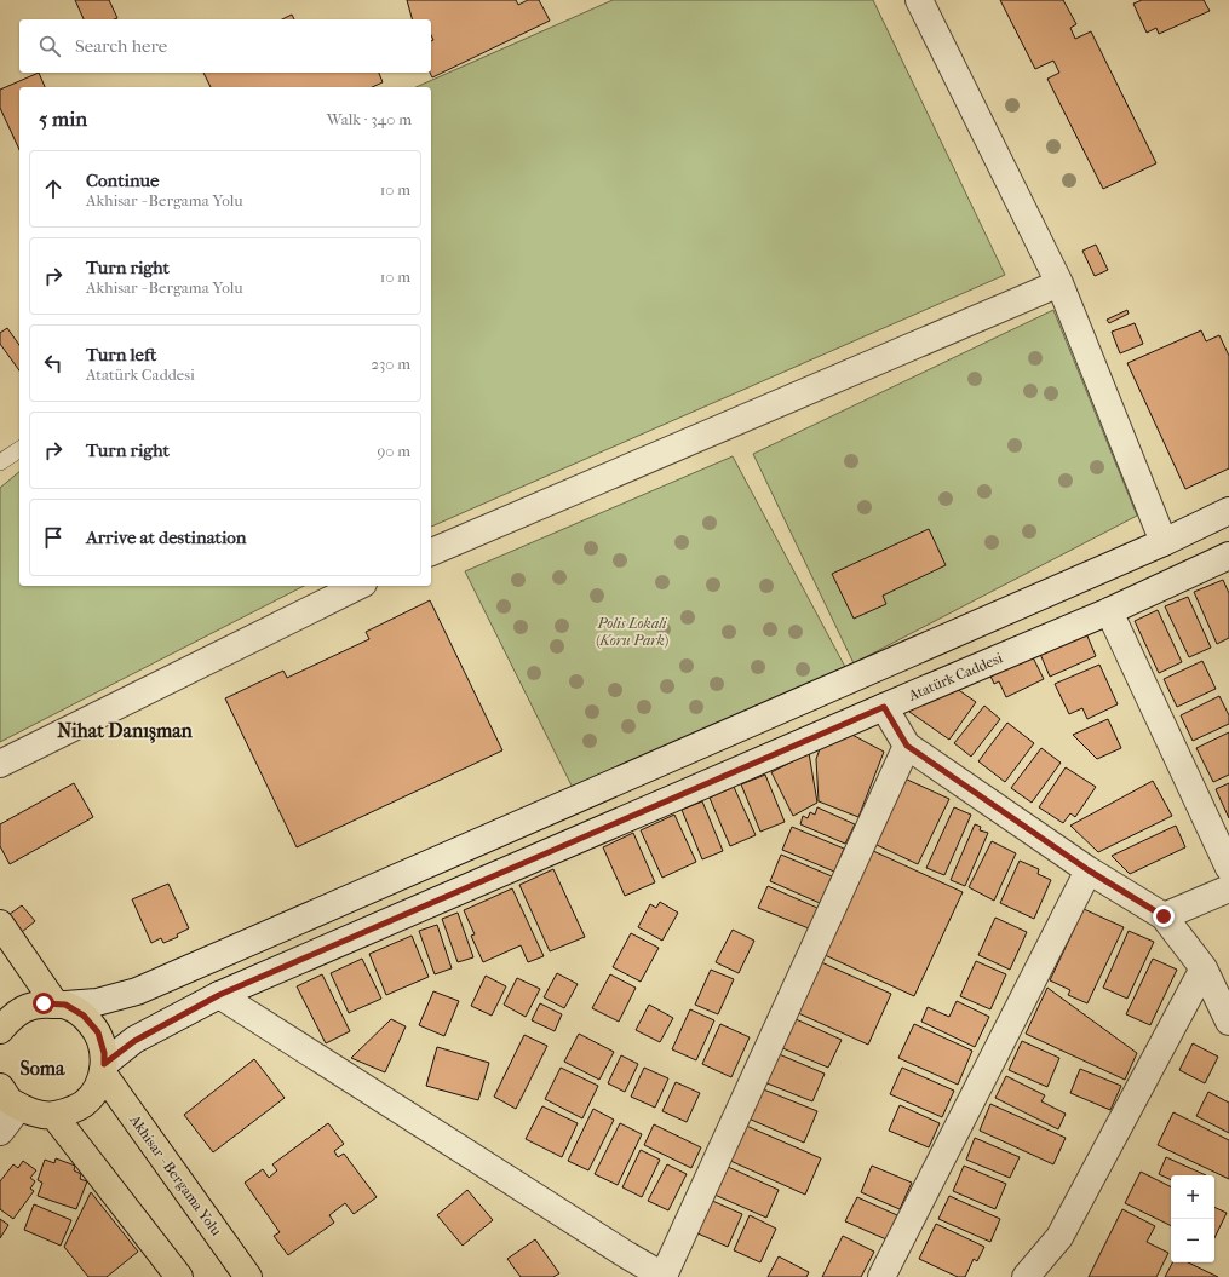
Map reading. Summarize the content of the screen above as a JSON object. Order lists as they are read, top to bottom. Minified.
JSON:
{"streets":{"main road":["Akhisar - Bergama Yolu"],"street":["Atatürk Caddesi"]},"crossings":[["Atatürk Caddesi","Akhisar - Bergama Yolu"]],"districts":["Nihat Danışman","Soma"],"parks":["Polis Lokali (Koru Park)"],"page":{"search":"Search here","heading":["5 min","Walk · 340 m"],"list":[["Continue","Akhisar - Bergama Yolu","10 m"],["Turn right","Akhisar - Bergama Yolu","10 m"],["Turn left","Atatürk Caddesi","230 m"],["Turn right","90 m"],"Arrive at destination"],"map_buttons":["+","−"]}}
